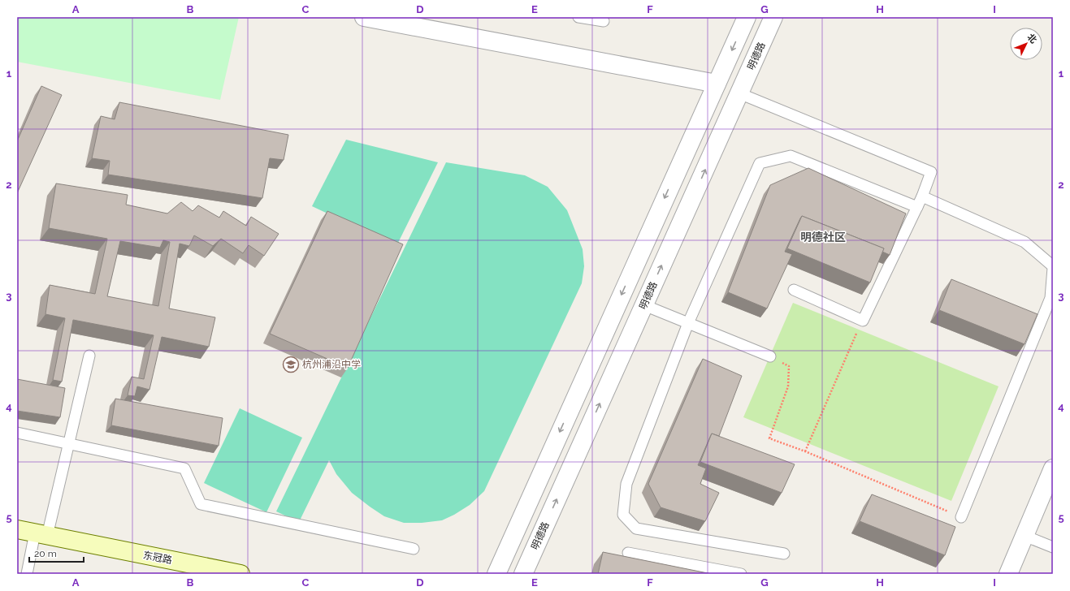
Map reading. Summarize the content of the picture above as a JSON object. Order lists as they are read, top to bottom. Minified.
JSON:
{"streets":{"main road":["东冠路"],"street":["明德路"]},"districts":["明德社区"],"places":{"school or university":["杭州浦沿中学"]},"scale_bar":"20 m","north":"top right","grid":{"columns":["A","B","C","D","E","F","G","H","I"],"rows":["1","2","3","4","5"]}}
